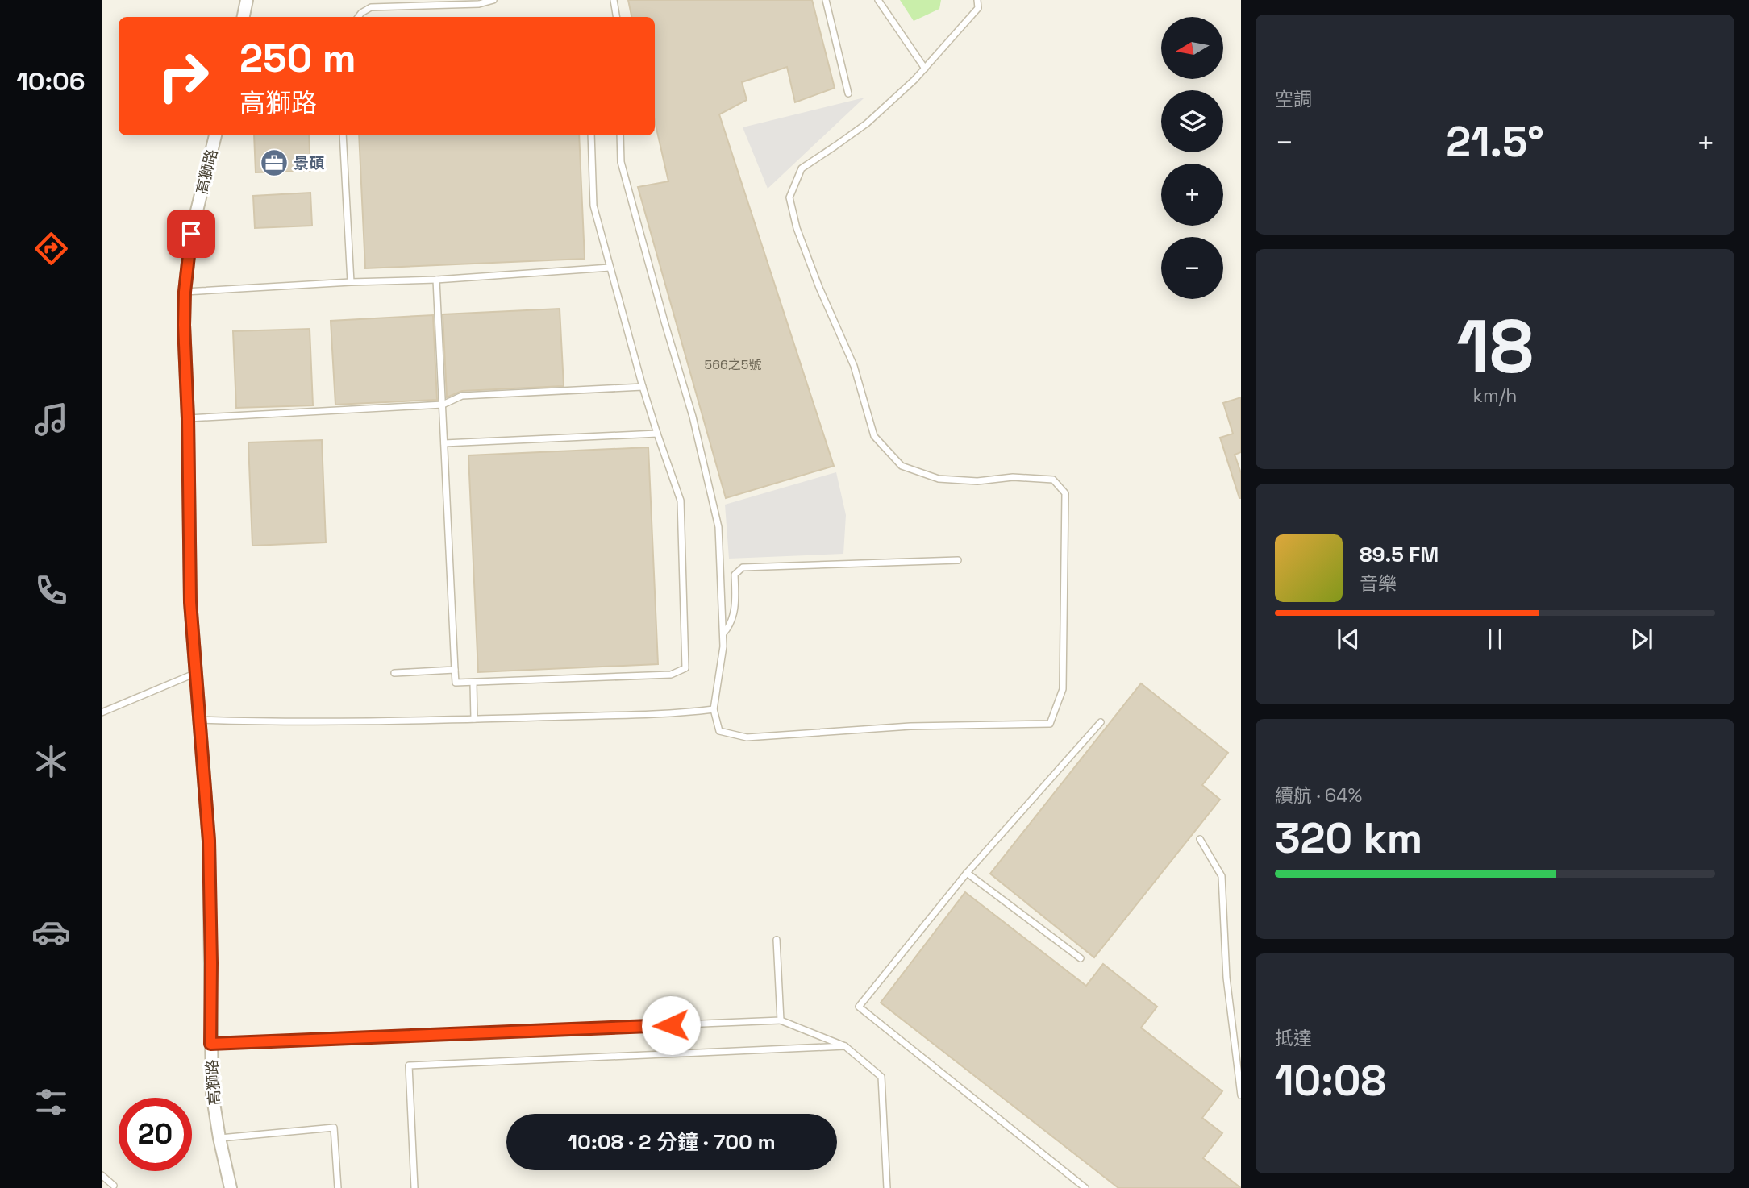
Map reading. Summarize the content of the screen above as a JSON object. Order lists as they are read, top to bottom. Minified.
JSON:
{"streets":{"street":["高獅路"]},"places":{"office":["景碩"]},"house_numbers":["566之5號"],"north":"left","page":{"tabs":"10:06","tile":["空調",["18","km/h"],["續航 · 64%","320 km"],["抵達","10:08"]],"map_buttons":["+","−"],"turn":["250 m","高獅路"],"heat":["−","21.5°","+"],"song":["89.5 FM","音樂"],"limit":"20","trip":"10:08 · 2 分鐘 · 700 m"}}
